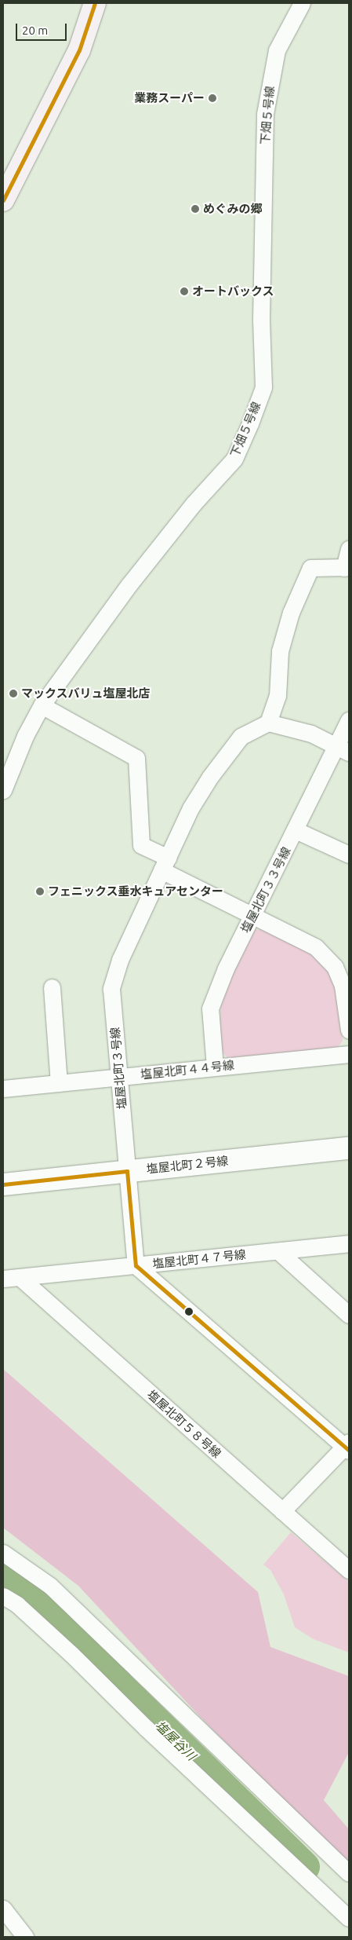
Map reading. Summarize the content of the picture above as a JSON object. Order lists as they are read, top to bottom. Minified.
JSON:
{"streets":{"street":["下畑５号線","塩屋北町３３号線","塩屋北町３号線","塩屋北町４４号線","塩屋北町２号線","塩屋北町４７号線","塩屋北町５８号線"]},"crossings":[["塩屋北町３３号線","塩屋北町４４号線"],["塩屋北町３号線","塩屋北町４４号線"],["塩屋北町３号線","塩屋北町２号線"],["塩屋北町３号線","塩屋北町４７号線"],["塩屋北町４７号線","塩屋北町５８号線"]],"water":["塩屋谷川"],"places":["業務スーパー","めぐみの郷","オートバックス","マックスバリュ塩屋北店","フェニックス垂水キュアセンター"],"scale_bar":"20 m"}
